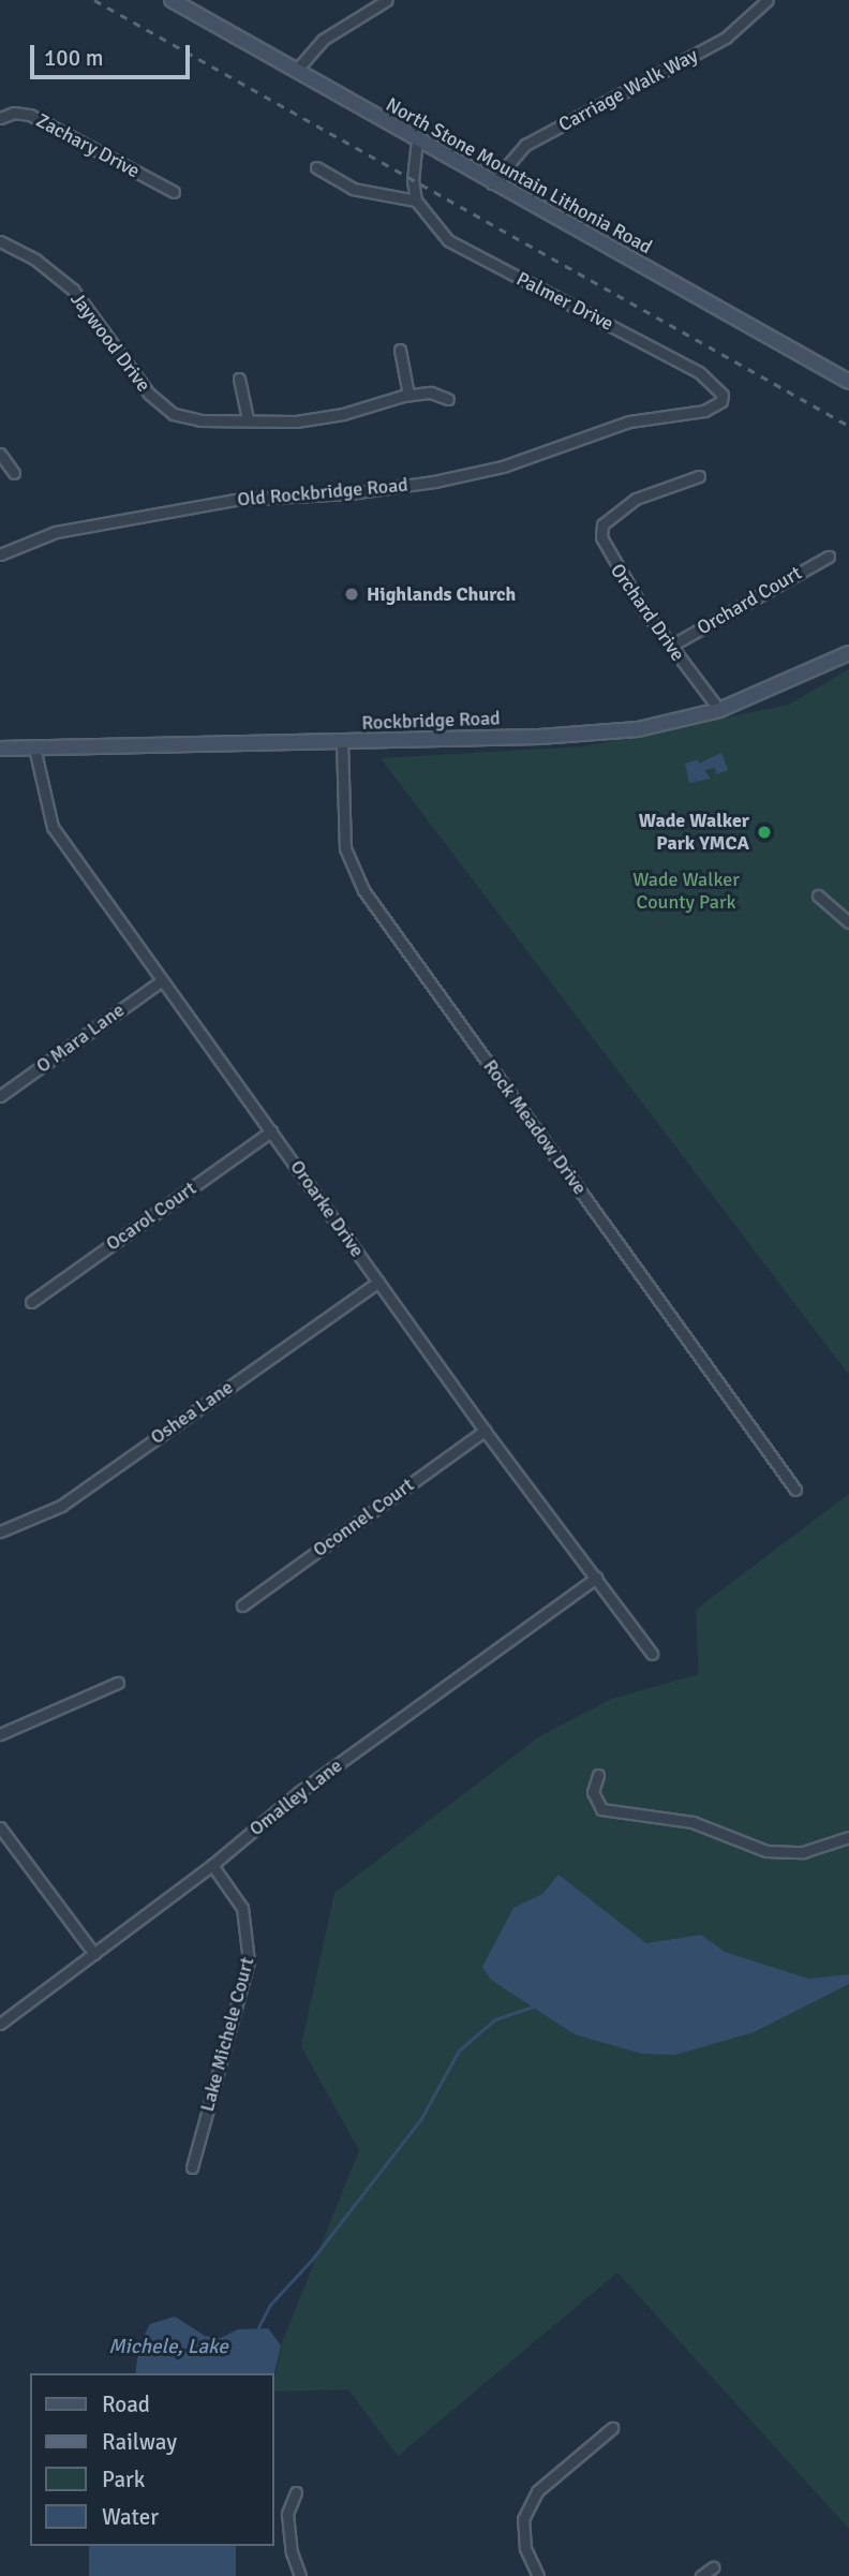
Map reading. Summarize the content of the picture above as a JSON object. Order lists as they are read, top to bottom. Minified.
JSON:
{"streets":{"main road":["North Stone Mountain Lithonia Road","Rockbridge Road"],"street":["Carriage Walk Way","Zachary Drive","Palmer Drive","Jaywood Drive","Old Rockbridge Road","Orchard Court","Orchard Drive","O Mara Lane","Rock Meadow Drive","Oroarke Drive","Ocarol Court","Oshea Lane","Oconnel Court","Omalley Lane","Lake Michele Court"]},"crossings":[["Carriage Walk Way","North Stone Mountain Lithonia Road"],["Palmer Drive","Old Rockbridge Road"],["Orchard Court","Orchard Drive"],["Orchard Drive","Rockbridge Road"],["Rockbridge Road","Rock Meadow Drive"],["Rockbridge Road","Oroarke Drive"],["O Mara Lane","Oroarke Drive"],["Oroarke Drive","Ocarol Court"],["Oroarke Drive","Oshea Lane"],["Oroarke Drive","Oconnel Court"],["Oroarke Drive","Omalley Lane"],["Omalley Lane","Lake Michele Court"]],"water":["Michele, Lake"],"parks":["Wade Walker County Park"],"places":["Highlands Church","Wade Walker Park YMCA"],"legend":["Road","Railway","Park","Water"],"scale_bar":"100 m"}
